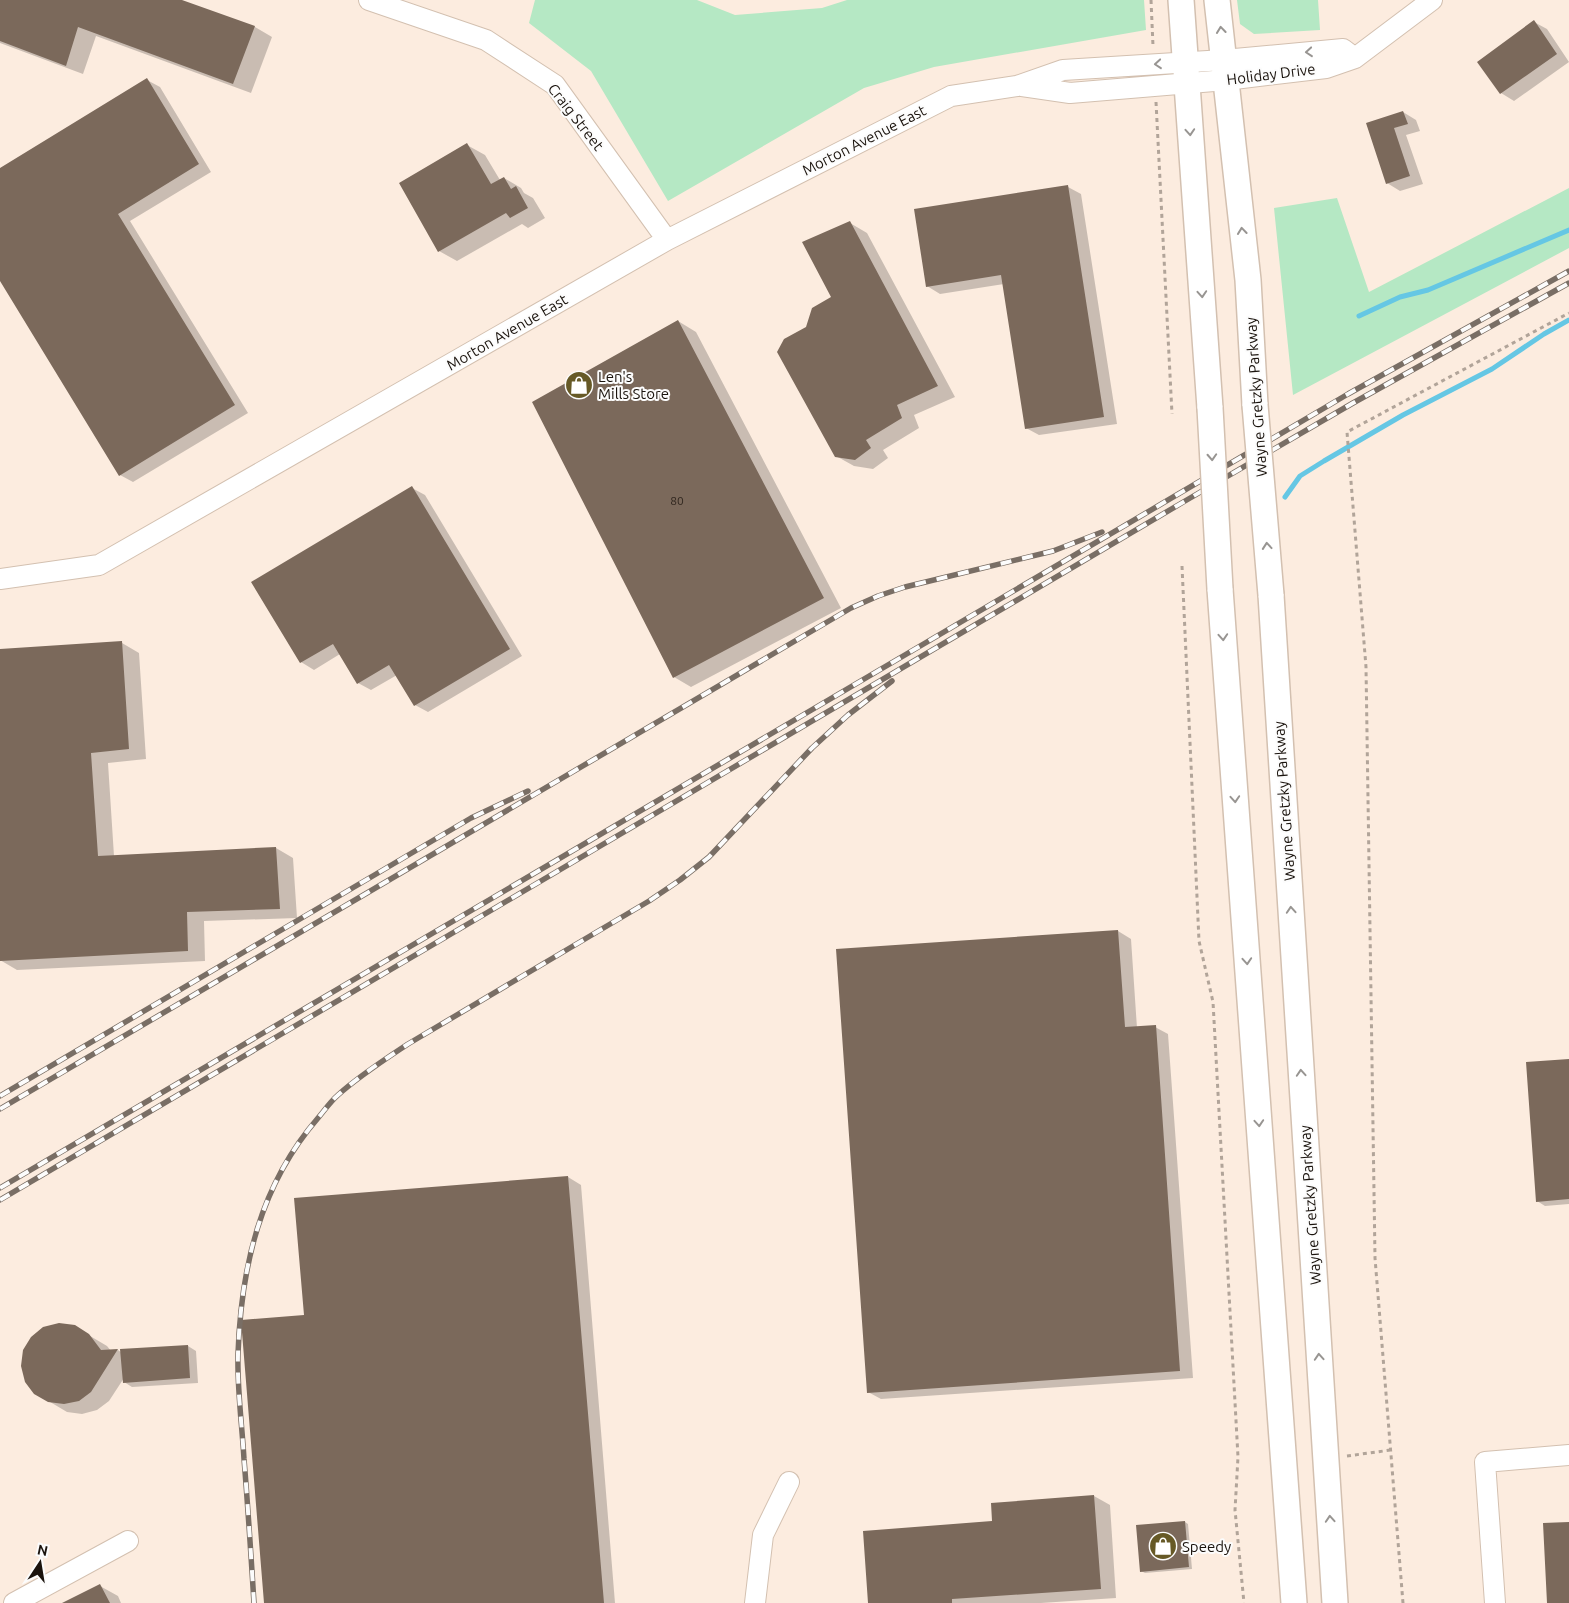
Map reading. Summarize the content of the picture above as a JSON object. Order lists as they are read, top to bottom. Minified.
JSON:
{"streets":{"main road":["Wayne Gretzky Parkway"],"street":["Holiday Drive","Craig Street","Morton Avenue East"]},"crossings":[["Holiday Drive","Morton Avenue East"],["Holiday Drive","Wayne Gretzky Parkway"],["Craig Street","Morton Avenue East"],["Morton Avenue East","Wayne Gretzky Parkway"]],"places":{"shop":["Len's Mills Store","Speedy"]},"house_numbers":["80"],"north":"top"}
